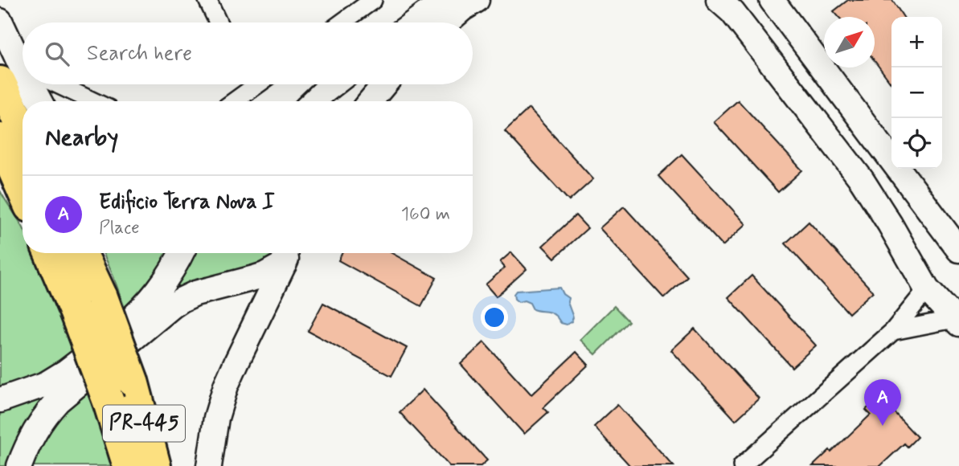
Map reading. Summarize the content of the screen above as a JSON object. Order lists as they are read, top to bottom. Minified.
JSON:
{"streets":{"highway":["PR-445"]},"north":"top right","page":{"map_buttons":["+","−"],"search":"Search here","heading":"Nearby","list":[{"mark":"A","name":"Edificio Terra Nova I","note":"Place","value":"160 m"}],"pins":"A"}}
